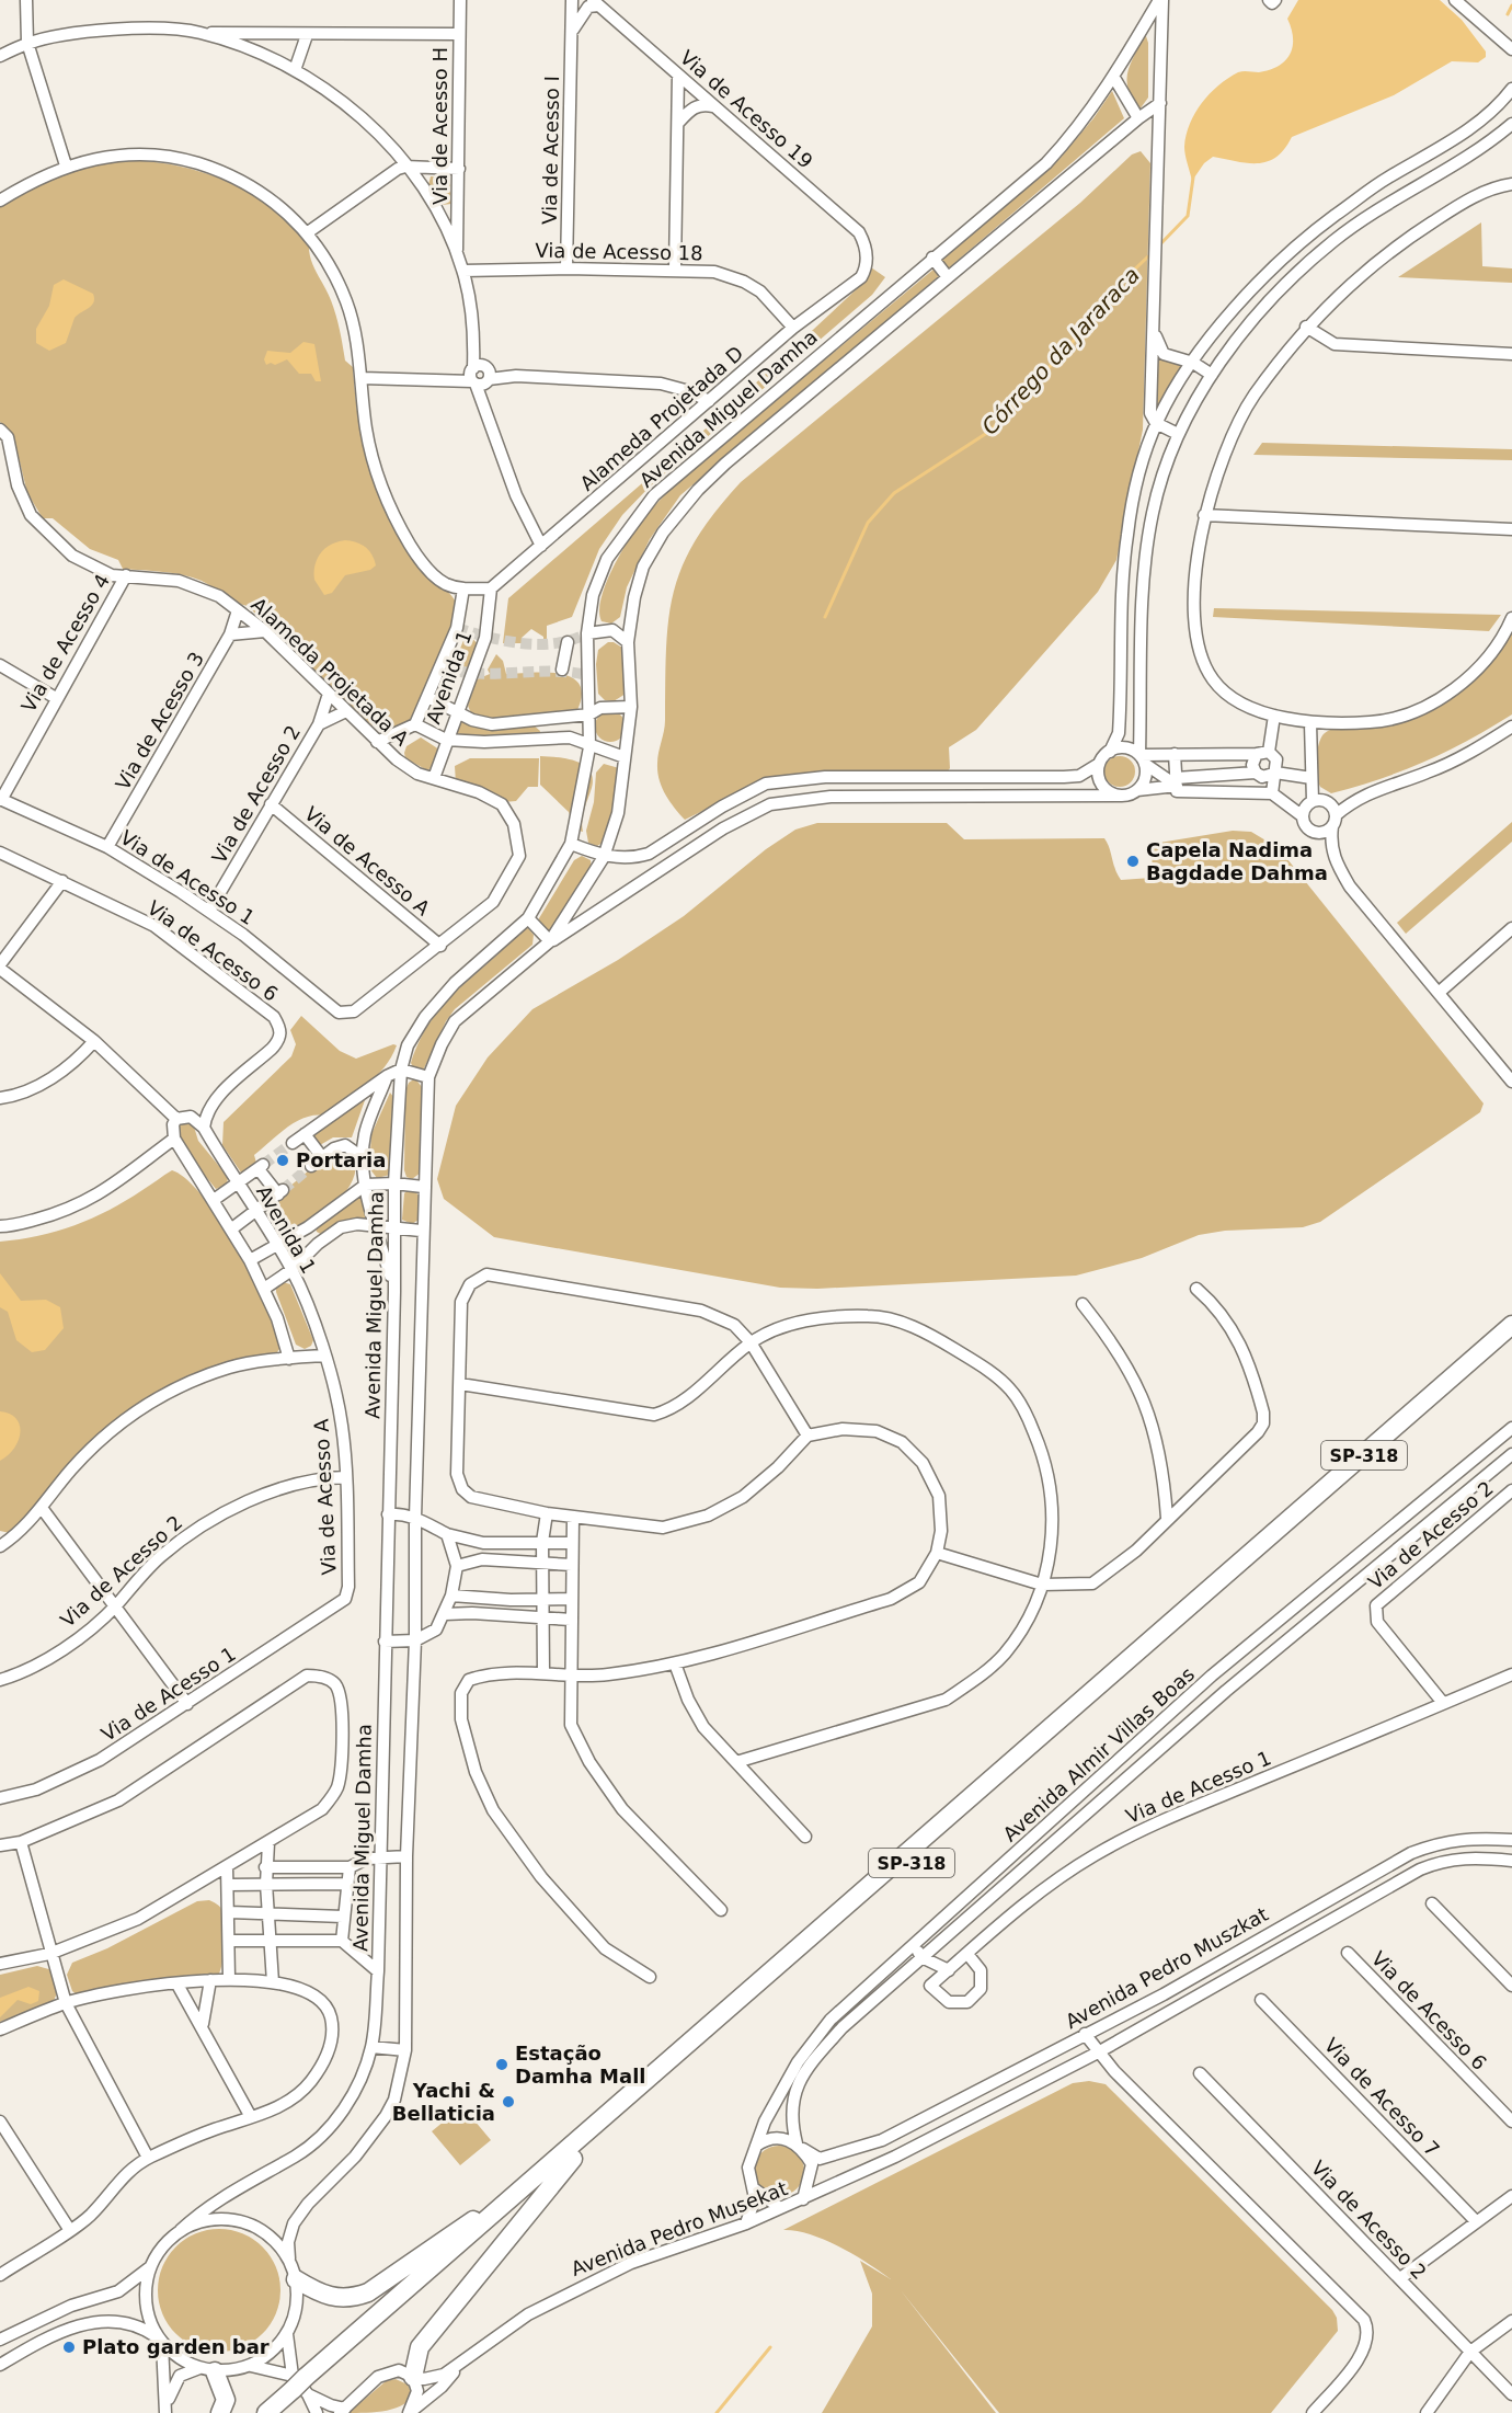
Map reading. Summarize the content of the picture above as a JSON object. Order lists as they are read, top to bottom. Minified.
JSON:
{"streets":{"highway":["SP-318"],"street":["Via de Acesso 19","Via de Acesso H","Via de Acesso I","Via de Acesso 18","Avenida Miguel Damha","Alameda Projetada D","Via de Acesso 4","Alameda Projetada A","Avenida 1","Via de Acesso 3","Via de Acesso 2","Via de Acesso A","Via de Acesso 1","Via de Acesso 6","Avenida Almir Villas Boas","Avenida Pedro Muszkat","Via de Acesso 7","Avenida Pedro Musekat"]},"crossings":[["Via de Acesso 19","Alameda Projetada D"],["Via de Acesso I","Via de Acesso 18"],["Via de Acesso 18","Alameda Projetada D"],["Alameda Projetada D","Avenida 1"],["Via de Acesso 4","Alameda Projetada A"],["Via de Acesso 4","Via de Acesso 1"],["Alameda Projetada A","Avenida 1"],["Alameda Projetada A","Via de Acesso 3"],["Alameda Projetada A","Via de Acesso 2"],["Alameda Projetada A","Via de Acesso A"],["Alameda Projetada A","Via de Acesso 1"],["Avenida 1","Via de Acesso A"],["Avenida 1","Via de Acesso 6"],["Via de Acesso 3","Via de Acesso 1"],["Via de Acesso 2","Via de Acesso A"],["Via de Acesso 2","Via de Acesso 1"],["Via de Acesso A","Via de Acesso 1"],["Avenida Almir Villas Boas","Avenida Pedro Muszkat"],["Avenida Almir Villas Boas","Avenida Pedro Musekat"],["Avenida Pedro Muszkat","Avenida Pedro Musekat"]],"water":["Córrego da Jararaca"],"places":["Capela Nadima Bagdade Dahma","Portaria","Estação Damha Mall","Yachi & Bellaticia","Plato garden bar"]}
